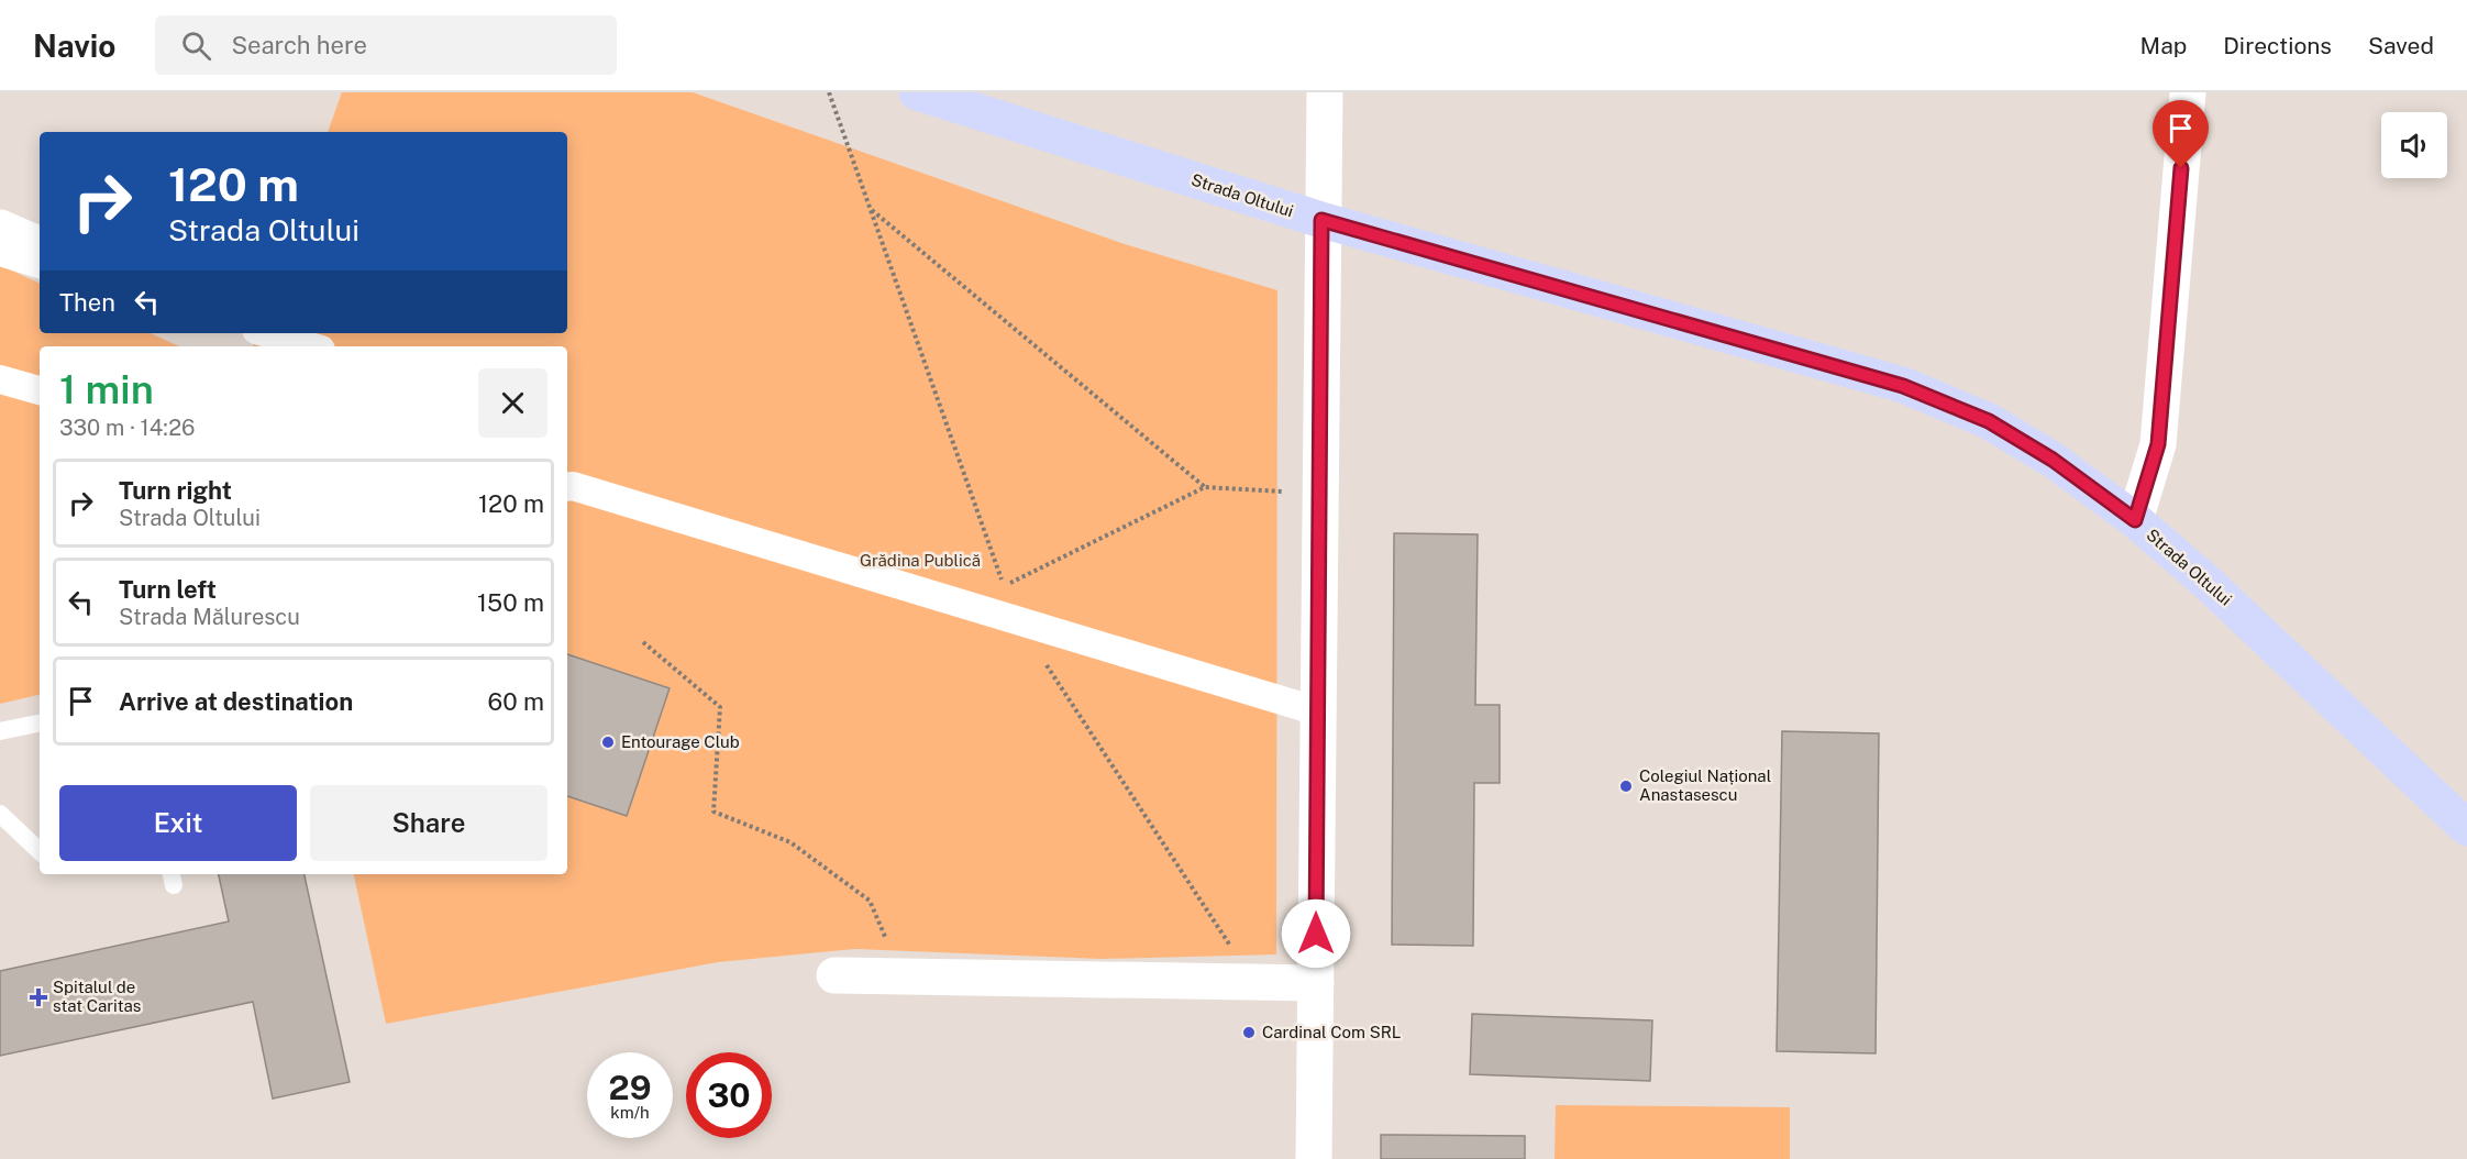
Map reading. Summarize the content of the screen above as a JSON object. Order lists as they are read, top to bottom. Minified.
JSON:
{"streets":{"main road":["Strada Oltului"]},"parks":["Grădina Publică"],"places":{"other":["Entourage Club","Colegiul Național Anastasescu","Cardinal Com SRL"],"health":["Spitalul de stat Caritas"]},"page":{"header":"Navio","search":"Search here","nav":["Map","Directions","Saved"],"turn":["120 m","Strada Oltului"],"then":"Then","heading":["1 min","330 m · 14:26"],"list":[{"name":"Turn right","note":"Strada Oltului","value":"120 m"},{"name":"Turn left","note":"Strada Mălurescu","value":"150 m"},{"name":"Arrive at destination","value":"60 m"}],"buttons":["Exit","Share"],"speed":"29 km/h","limit":"30"}}
